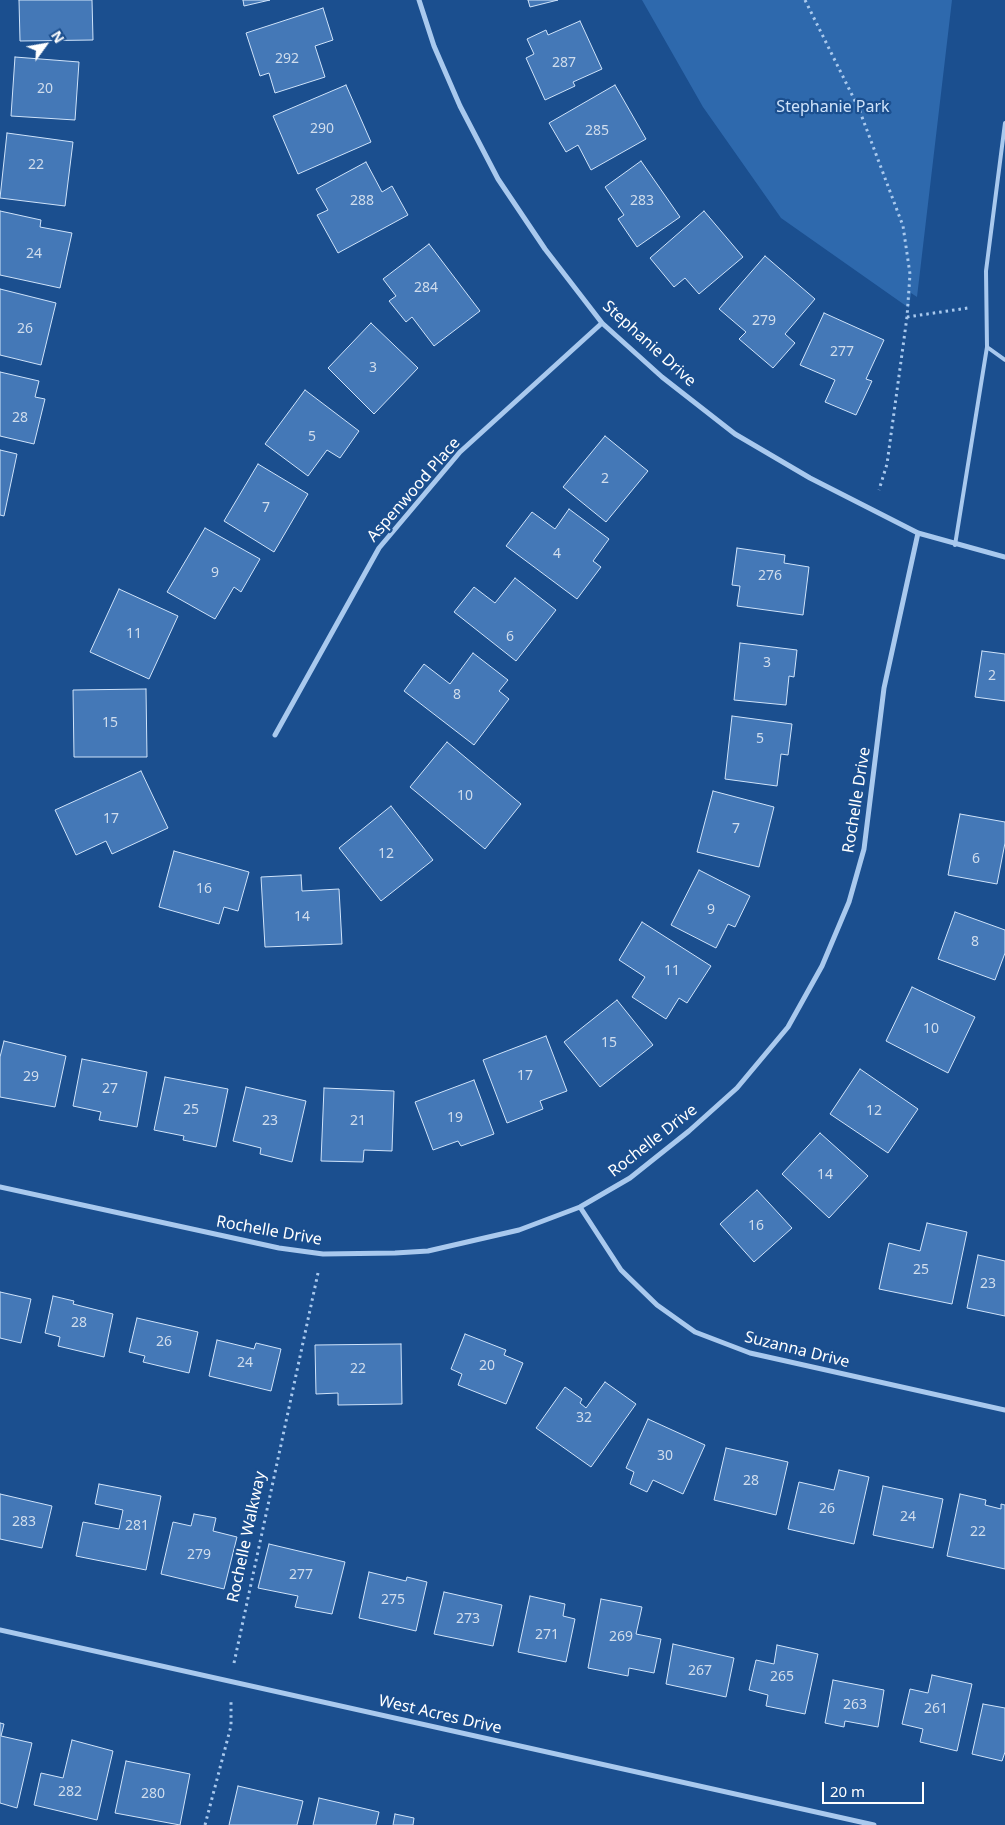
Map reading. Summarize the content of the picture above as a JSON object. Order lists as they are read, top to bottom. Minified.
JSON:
{"streets":{"street":["Stephanie Drive","Aspenwood Place","Rochelle Drive","Suzanna Drive","West Acres Drive"],"path":["Rochelle Walkway"]},"crossings":[["Stephanie Drive","Aspenwood Place"],["Stephanie Drive","Rochelle Drive"],["Rochelle Drive","Suzanna Drive"],["Rochelle Drive","Rochelle Walkway"],["Rochelle Walkway","West Acres Drive"]],"parks":["Stephanie Park"],"house_numbers":["292","287","20","290","285","22","288","283","24","284","279","26","277","3","28","5","2","7","4","9","276","11","6","3","2","8","15","5","10","17","7","12","6","16","9","14","8","11","10","15","17","29","27","25","12","19","23","21","14","16","25","23","28","26","24","20","22","32","30","28","26","24","283","281","22","279","277","275","273","271","269","267","265","263","261","282","280"],"scale_bar":"20 m","north":"top right"}
